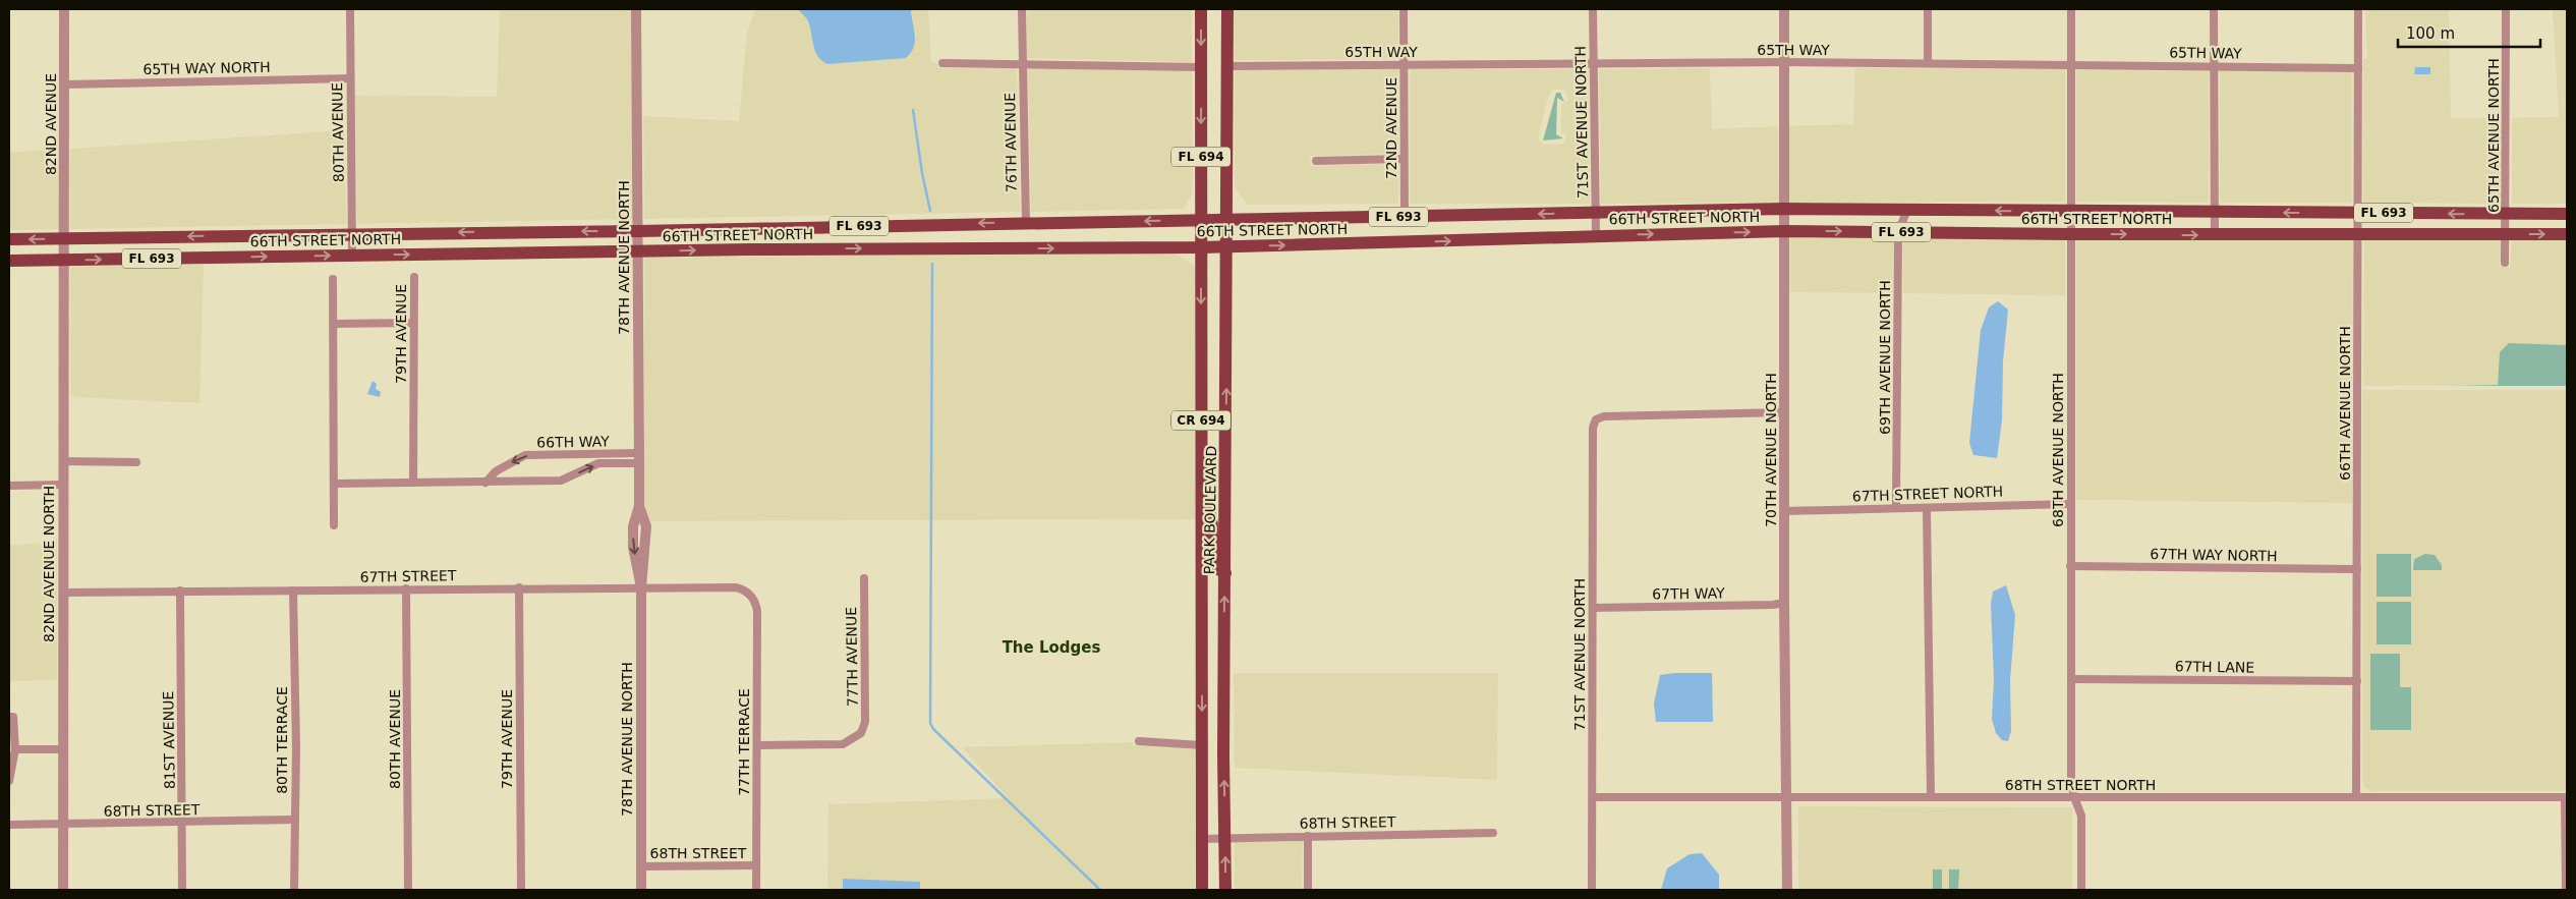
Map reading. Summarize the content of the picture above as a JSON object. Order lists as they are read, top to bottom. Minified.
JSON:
{"streets":{"main road":["FL 694","FL 693","66TH STREET NORTH","CR 694","PARK BOULEVARD"],"street":["65TH WAY","65TH WAY NORTH","71ST AVENUE NORTH","82ND AVENUE","72ND AVENUE","80TH AVENUE","65TH AVENUE NORTH","76TH AVENUE","78TH AVENUE NORTH","79TH AVENUE","69TH AVENUE NORTH","66TH AVENUE NORTH","66TH WAY","70TH AVENUE NORTH","68TH AVENUE NORTH","67TH STREET NORTH","67TH WAY NORTH","82ND AVENUE NORTH","67TH STREET","67TH WAY","77TH AVENUE","67TH LANE","81ST AVENUE","80TH TERRACE","77TH TERRACE","68TH STREET NORTH","68TH STREET"]},"crossings":[["65TH WAY","71ST AVENUE NORTH"],["65TH WAY","72ND AVENUE"],["65TH WAY","66TH AVENUE NORTH"],["65TH WAY","70TH AVENUE NORTH"],["65TH WAY","68TH AVENUE NORTH"],["65TH WAY","PARK BOULEVARD"],["65TH WAY NORTH","82ND AVENUE"],["65TH WAY NORTH","80TH AVENUE"],["71ST AVENUE NORTH","66TH STREET NORTH"],["71ST AVENUE NORTH","70TH AVENUE NORTH"],["71ST AVENUE NORTH","67TH WAY"],["71ST AVENUE NORTH","68TH STREET NORTH"],["82ND AVENUE","66TH STREET NORTH"],["82ND AVENUE","82ND AVENUE NORTH"],["72ND AVENUE","66TH STREET NORTH"],["80TH AVENUE","66TH STREET NORTH"],["80TH AVENUE","67TH STREET"],["65TH AVENUE NORTH","66TH STREET NORTH"],["76TH AVENUE","66TH STREET NORTH"],["66TH STREET NORTH","78TH AVENUE NORTH"],["66TH STREET NORTH","69TH AVENUE NORTH"],["66TH STREET NORTH","66TH AVENUE NORTH"],["66TH STREET NORTH","70TH AVENUE NORTH"],["66TH STREET NORTH","68TH AVENUE NORTH"],["66TH STREET NORTH","PARK BOULEVARD"],["66TH STREET NORTH","82ND AVENUE NORTH"],["78TH AVENUE NORTH","66TH WAY"],["78TH AVENUE NORTH","67TH STREET"],["78TH AVENUE NORTH","68TH STREET"],["79TH AVENUE","66TH WAY"],["79TH AVENUE","67TH STREET"],["69TH AVENUE NORTH","67TH STREET NORTH"],["66TH AVENUE NORTH","67TH WAY NORTH"],["66TH AVENUE NORTH","67TH LANE"],["66TH AVENUE NORTH","68TH STREET NORTH"],["70TH AVENUE NORTH","67TH STREET NORTH"],["70TH AVENUE NORTH","67TH WAY"],["70TH AVENUE NORTH","68TH STREET NORTH"],["68TH AVENUE NORTH","67TH STREET NORTH"],["68TH AVENUE NORTH","67TH WAY NORTH"],["68TH AVENUE NORTH","67TH LANE"],["68TH AVENUE NORTH","68TH STREET NORTH"],["PARK BOULEVARD","68TH STREET"],["82ND AVENUE NORTH","67TH STREET"],["82ND AVENUE NORTH","68TH STREET"],["67TH STREET","81ST AVENUE"],["67TH STREET","80TH TERRACE"],["67TH STREET","77TH TERRACE"],["77TH AVENUE","77TH TERRACE"],["81ST AVENUE","68TH STREET"],["80TH TERRACE","68TH STREET"],["77TH TERRACE","68TH STREET"]],"districts":["The Lodges"],"scale_bar":"100 m"}
